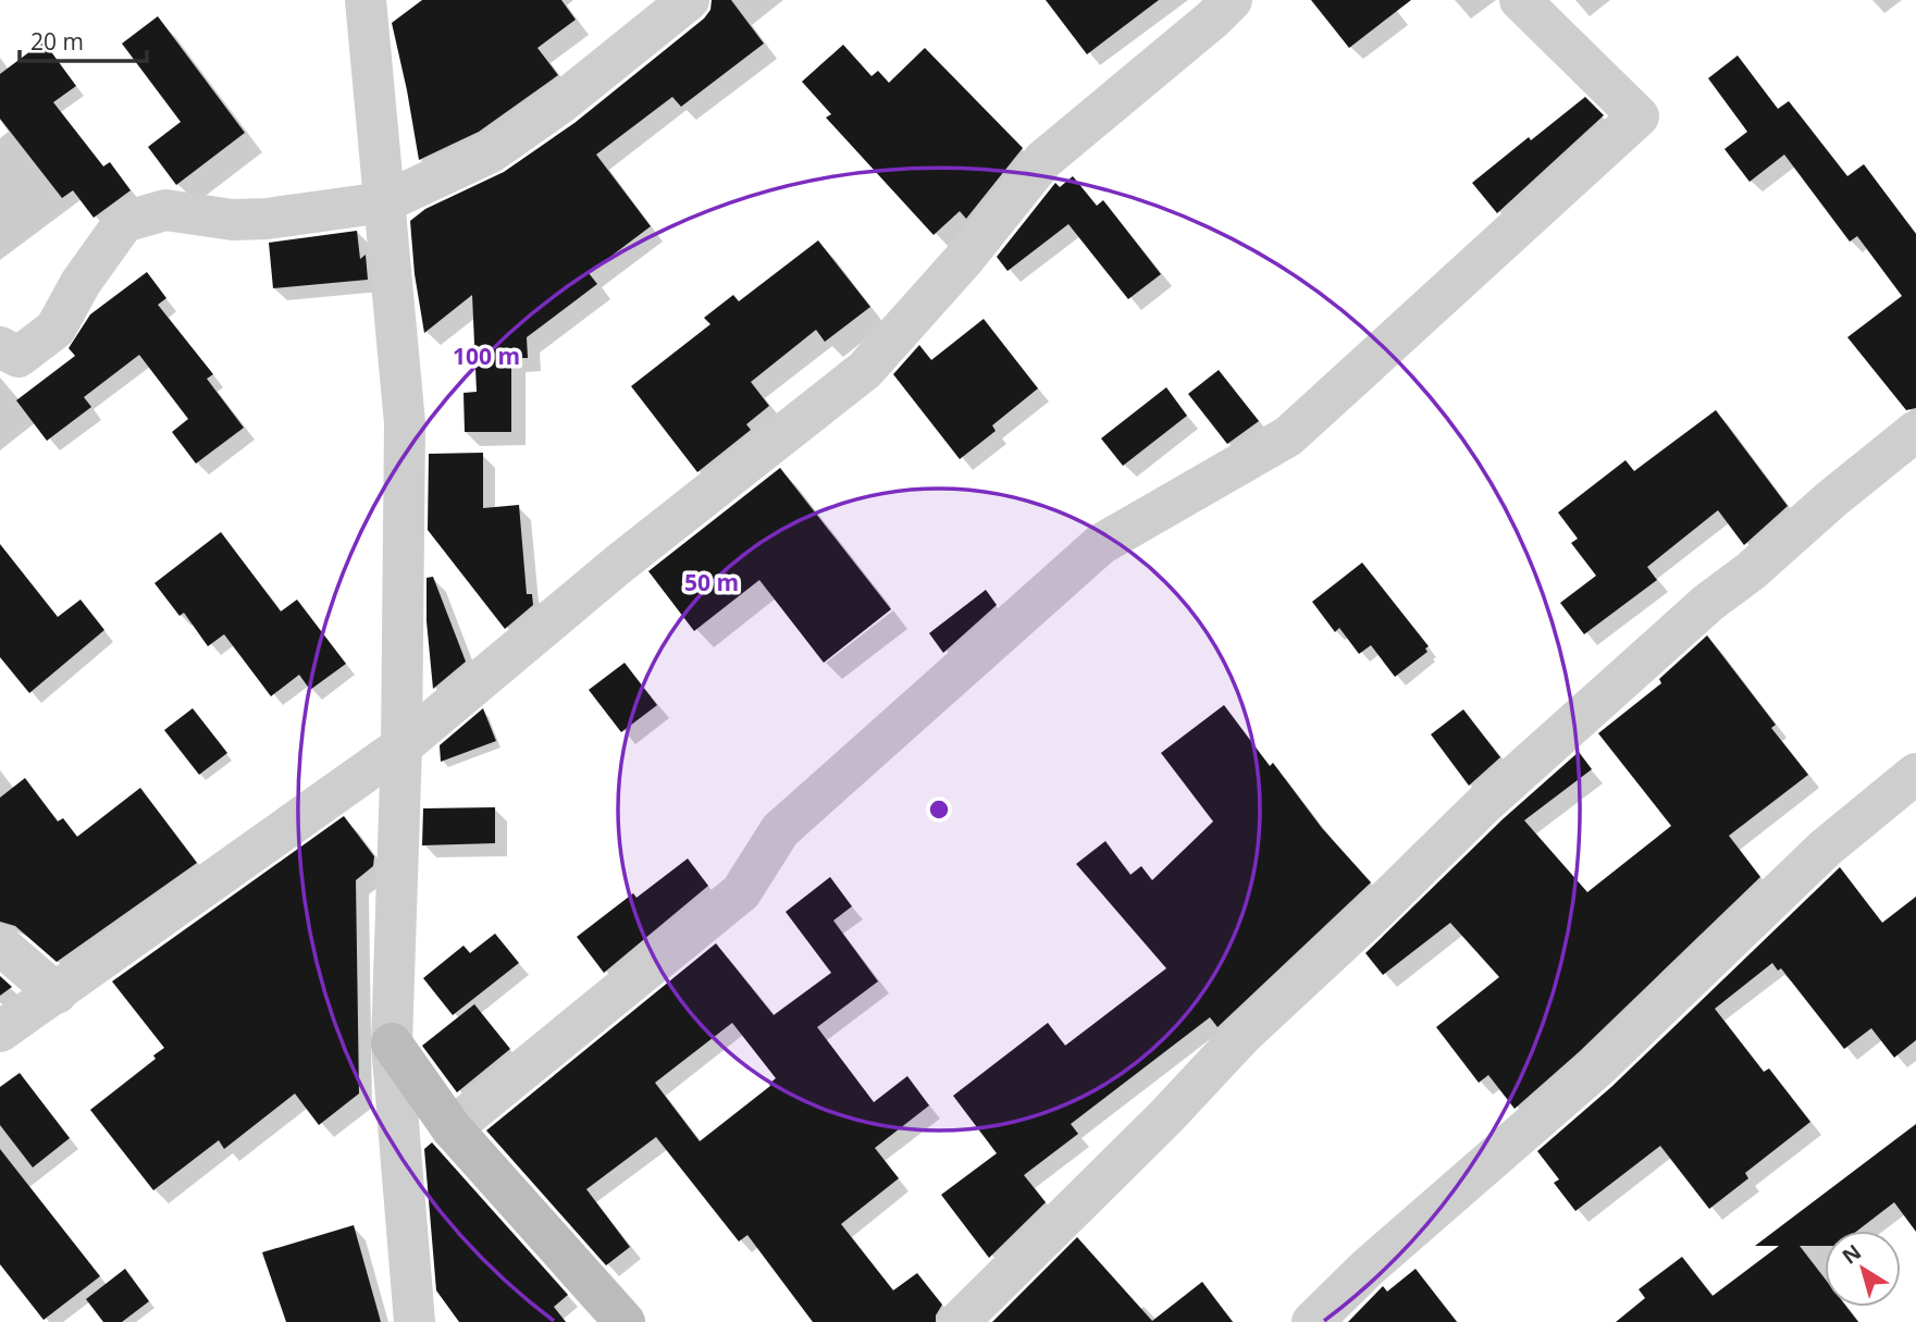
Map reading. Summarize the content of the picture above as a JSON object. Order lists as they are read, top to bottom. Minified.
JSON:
{"scale_bar":"20 m","north":"top left","rings":["100 m","50 m"]}
